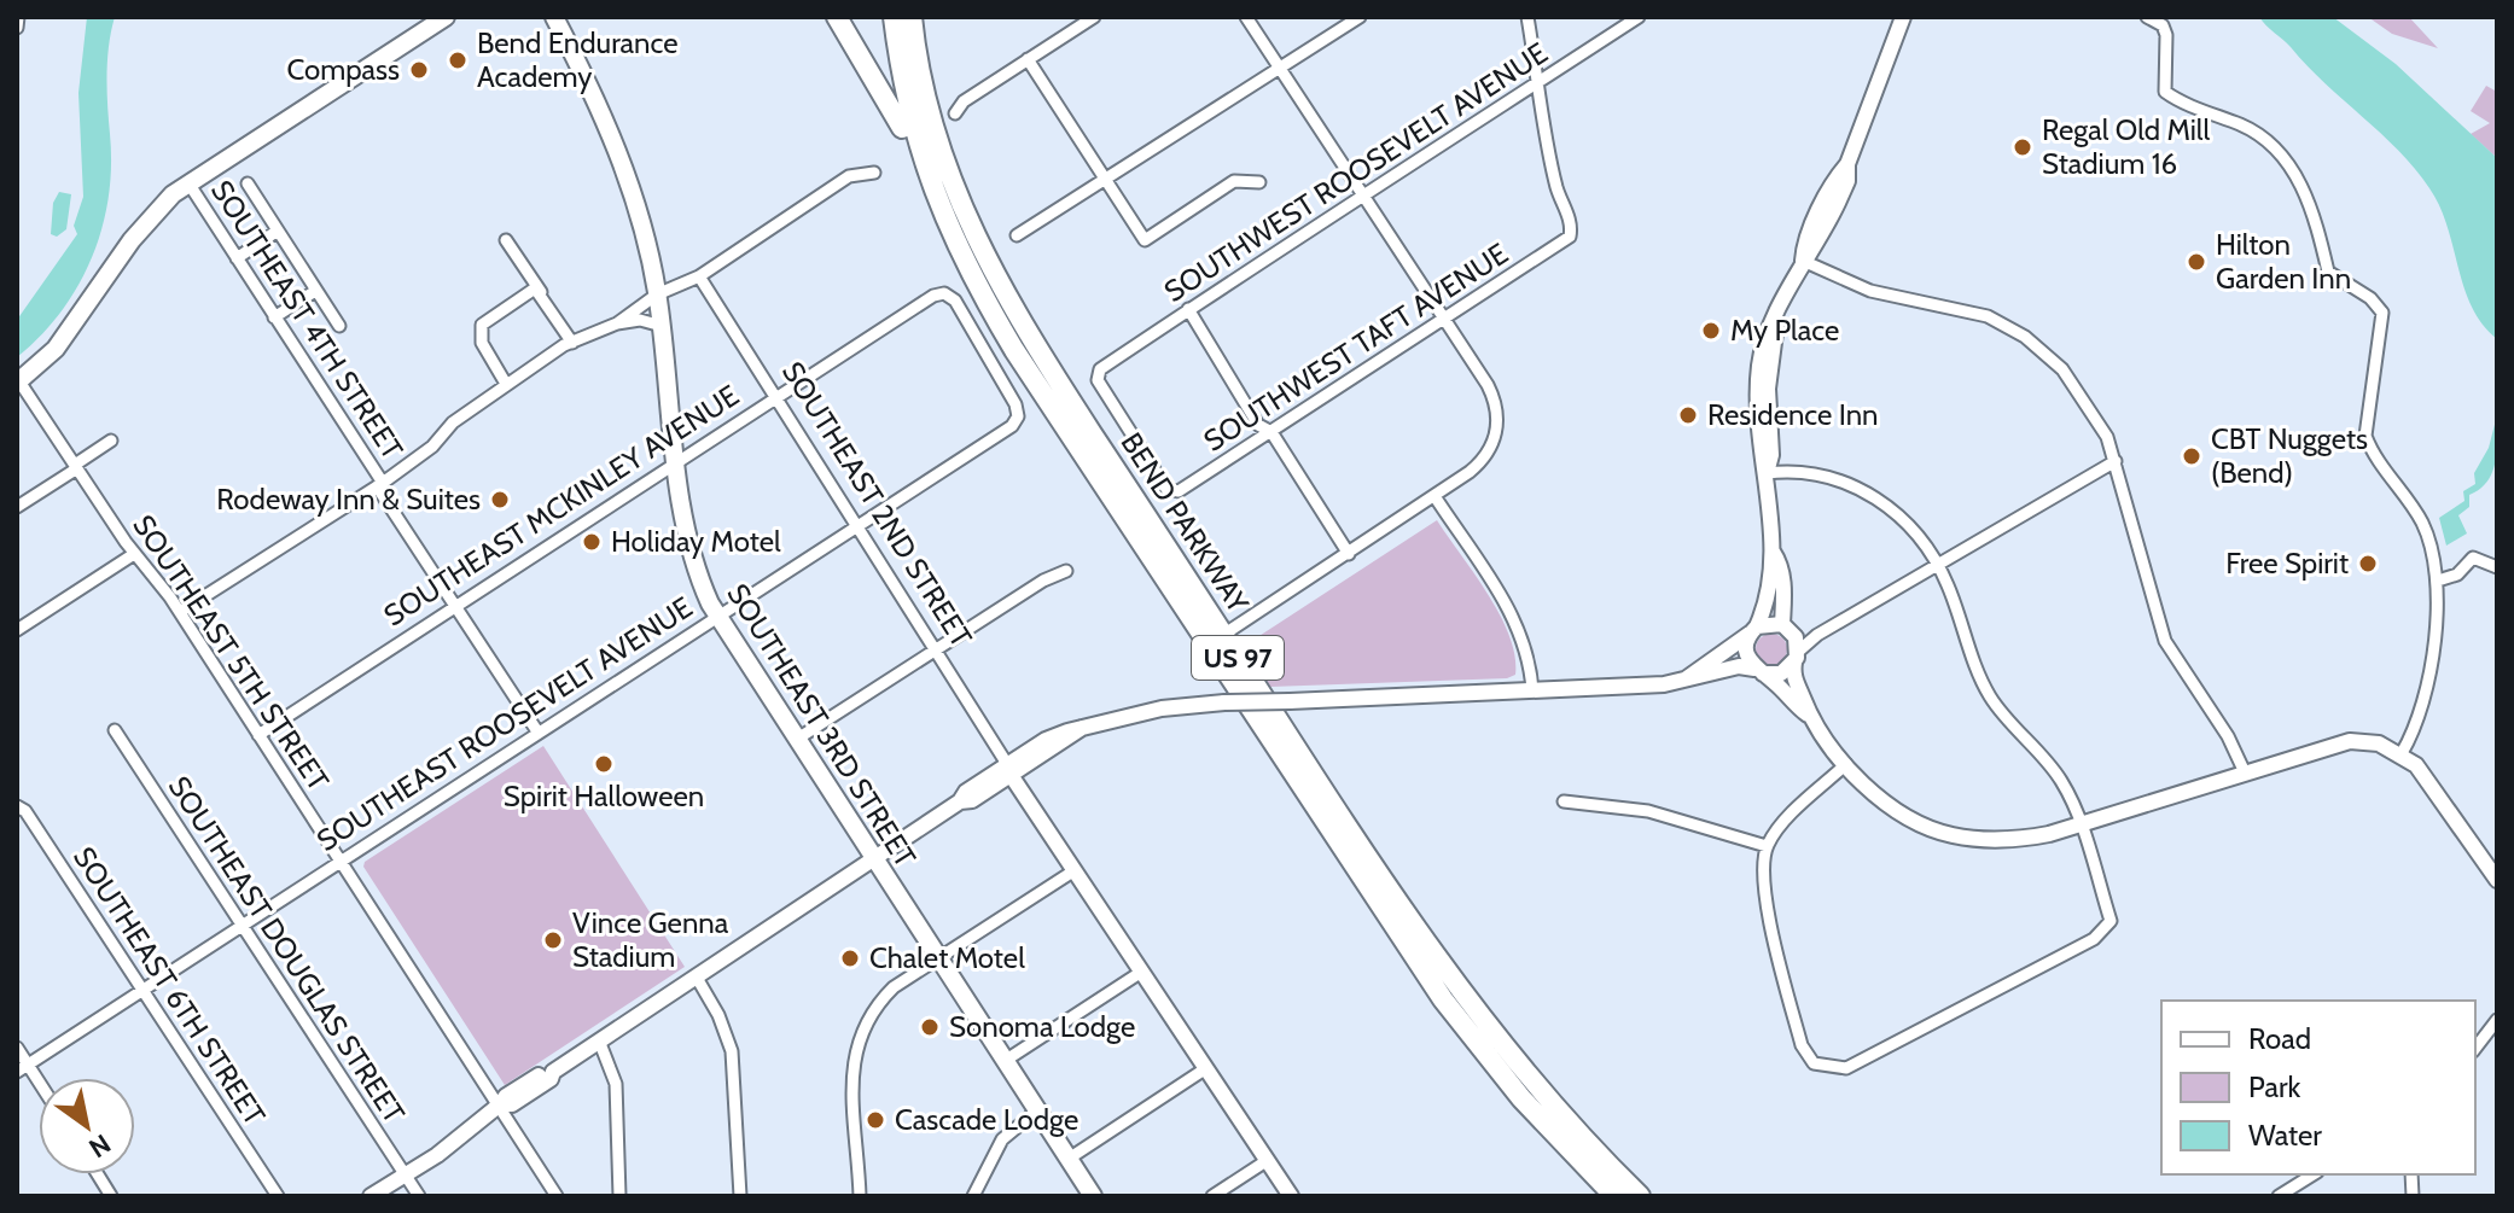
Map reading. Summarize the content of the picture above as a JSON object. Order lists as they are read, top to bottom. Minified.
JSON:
{"streets":{"highway":["BEND PARKWAY","US 97"],"main road":["SOUTHEAST 3RD STREET"],"street":["SOUTHWEST ROOSEVELT AVENUE","SOUTHEAST 4TH STREET","SOUTHWEST TAFT AVENUE","SOUTHEAST 2ND STREET","SOUTHEAST MCKINLEY AVENUE","SOUTHEAST 5TH STREET","SOUTHEAST ROOSEVELT AVENUE","SOUTHEAST DOUGLAS STREET","SOUTHEAST 6TH STREET"]},"crossings":[["SOUTHWEST ROOSEVELT AVENUE","SOUTHWEST TAFT AVENUE"],["SOUTHEAST 4TH STREET","SOUTHEAST MCKINLEY AVENUE"],["SOUTHEAST 4TH STREET","SOUTHEAST ROOSEVELT AVENUE"],["SOUTHEAST 2ND STREET","SOUTHEAST MCKINLEY AVENUE"],["SOUTHEAST 2ND STREET","SOUTHEAST ROOSEVELT AVENUE"],["SOUTHEAST MCKINLEY AVENUE","SOUTHEAST 5TH STREET"],["SOUTHEAST MCKINLEY AVENUE","SOUTHEAST ROOSEVELT AVENUE"],["SOUTHEAST MCKINLEY AVENUE","SOUTHEAST 3RD STREET"],["SOUTHEAST 5TH STREET","SOUTHEAST ROOSEVELT AVENUE"],["SOUTHEAST ROOSEVELT AVENUE","SOUTHEAST 3RD STREET"],["SOUTHEAST ROOSEVELT AVENUE","SOUTHEAST DOUGLAS STREET"],["SOUTHEAST ROOSEVELT AVENUE","SOUTHEAST 6TH STREET"]],"places":["Bend Endurance Academy","Compass","Regal Old Mill Stadium 16","Hilton Garden Inn","My Place","Residence Inn","CBT Nuggets (Bend)","Rodeway Inn & Suites","Holiday Motel","Free Spirit","Spirit Halloween","Vince Genna Stadium","Chalet Motel","Sonoma Lodge","Cascade Lodge"],"legend":["Road","Park","Water"],"north":"bottom right"}
